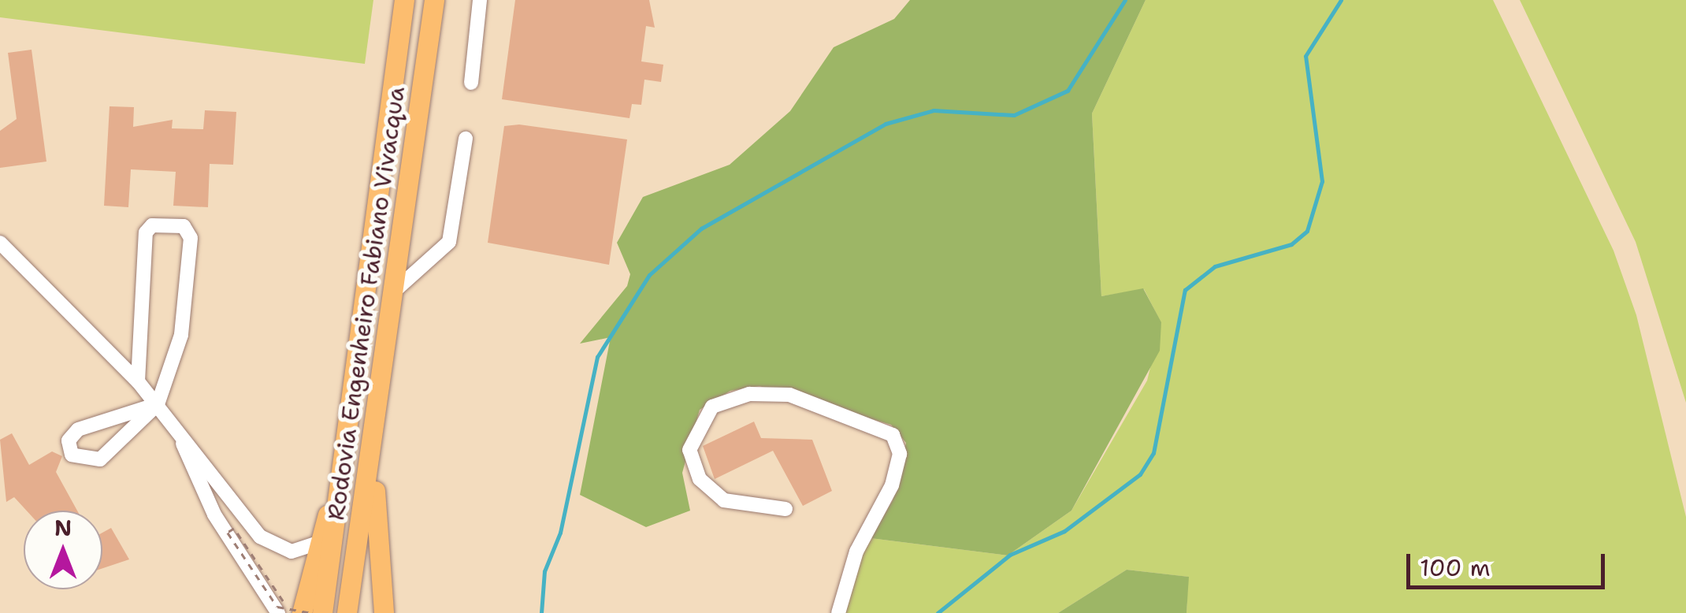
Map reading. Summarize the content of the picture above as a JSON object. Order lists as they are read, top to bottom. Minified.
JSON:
{"streets":{"highway":["Rodovia Engenheiro Fabiano Vivacqua"]},"scale_bar":"100 m","north":"top"}
